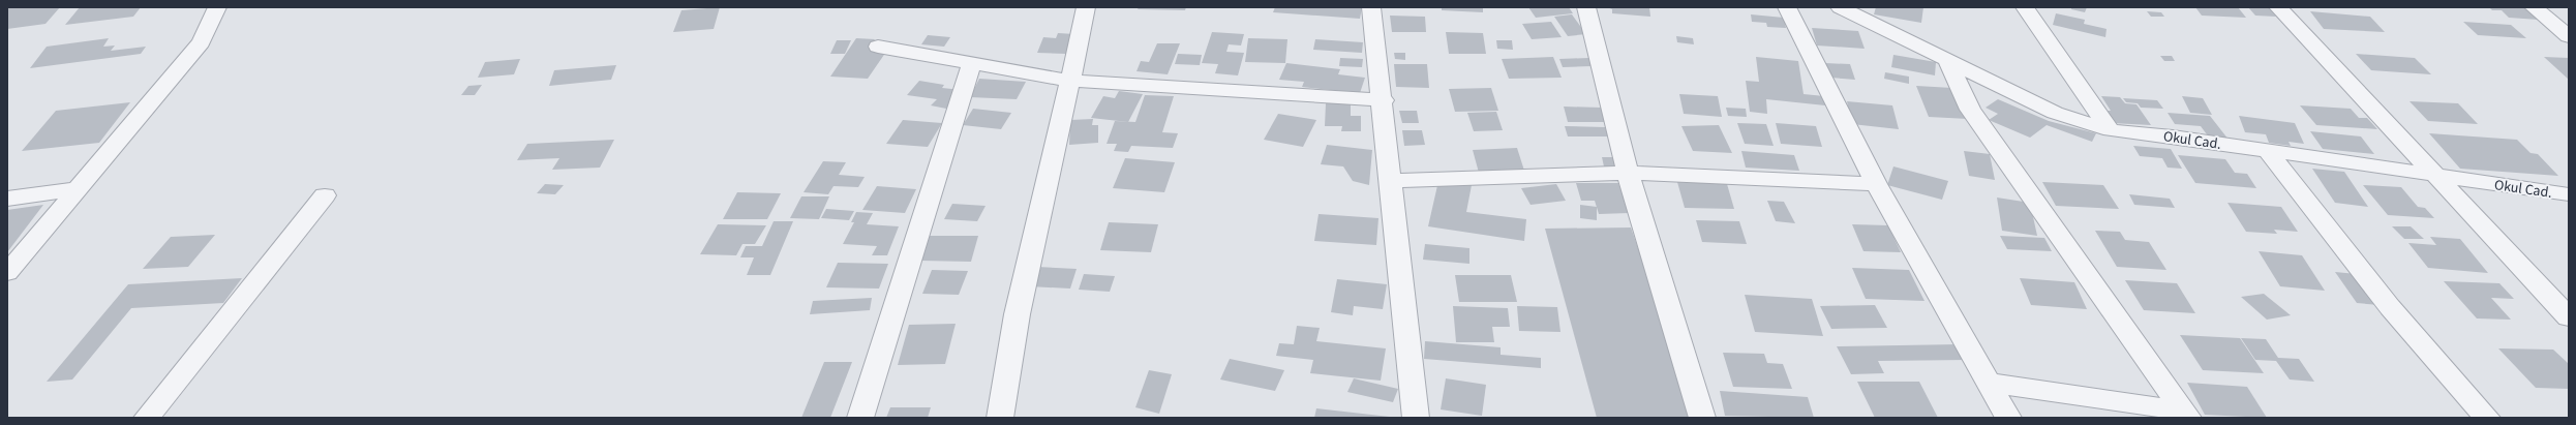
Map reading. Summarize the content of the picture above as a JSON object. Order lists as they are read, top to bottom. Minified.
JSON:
{"streets":{"street":["Okul Cad."]}}
